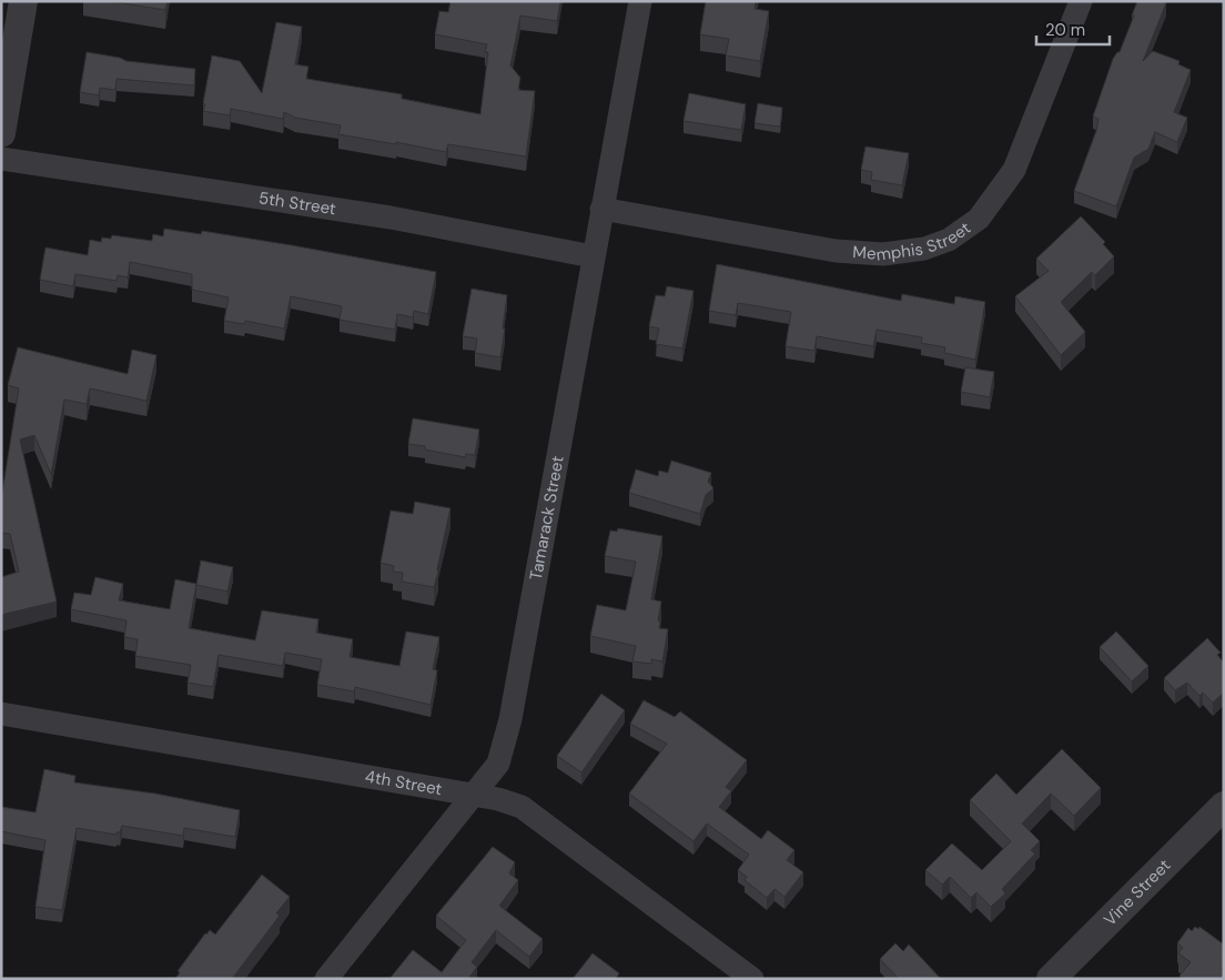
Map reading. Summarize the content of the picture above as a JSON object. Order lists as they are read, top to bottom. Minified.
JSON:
{"streets":{"street":["5th Street","Memphis Street","Tamarack Street","4th Street","Vine Street"]},"crossings":[["5th Street","Tamarack Street"],["Memphis Street","Tamarack Street"],["Tamarack Street","4th Street"]],"scale_bar":"20 m"}
